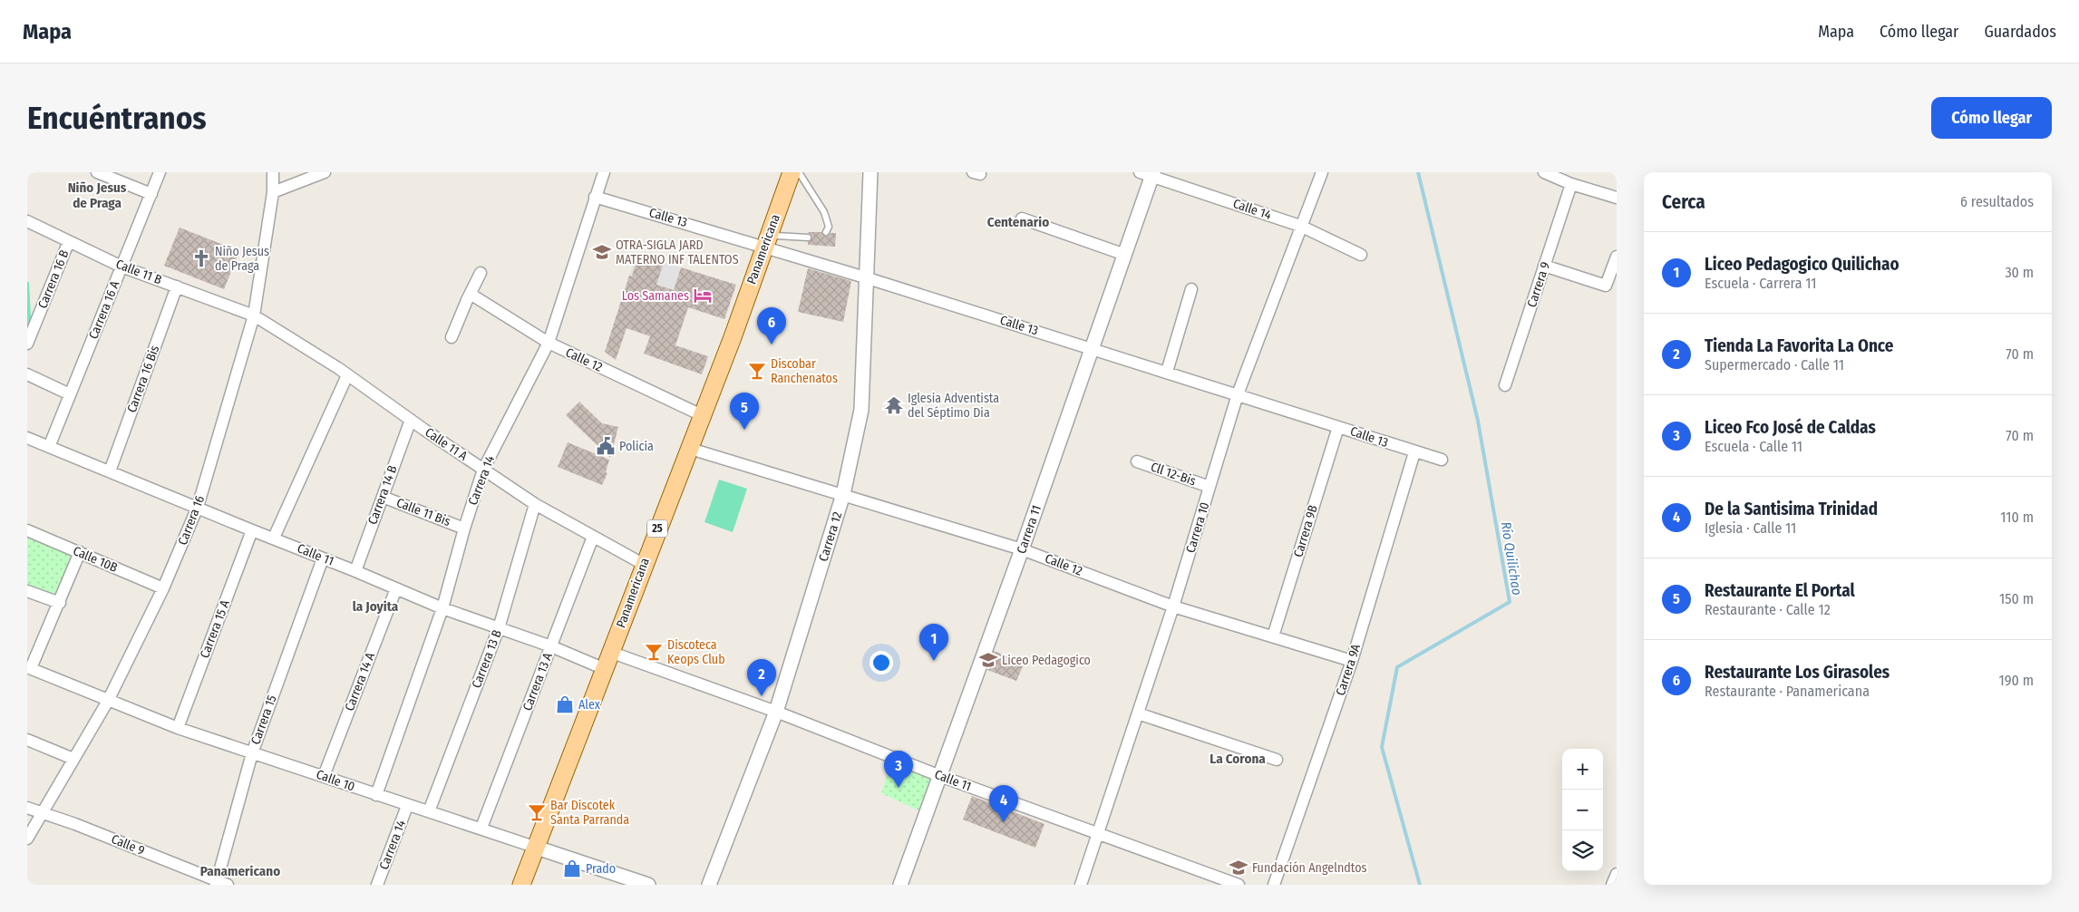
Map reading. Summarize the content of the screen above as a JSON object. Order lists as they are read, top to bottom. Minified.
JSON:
{"streets":{"main road":["Panamericana","25"],"street":["Calle 14","Calle 13","Calle 11 B","Carrera 16 B","Carrera 9","Carrera 16 A","Calle 12","Carrera 16 Bis","Calle 11 A","Cll 12-Bis","Carrera 14","Carrera 14 B","Calle 11 Bis","Carrera 16","Carrera 10","Carrera 11","Carrera 9B","Carrera 12","Calle 11","Calle 10B","Carrera 15 A","Carrera 13 B","Carrera 9A","Carrera 14 A","Carrera 13 A","Carrera 15","Calle 10","Calle 9"]},"crossings":[["Calle 14","Carrera 10"],["Calle 14","Carrera 11"],["Calle 13","Panamericana"],["Calle 13","Carrera 14"],["Calle 13","Carrera 10"],["Calle 13","Carrera 11"],["Calle 13","Carrera 9B"],["Calle 13","Carrera 12"],["Calle 13","Carrera 9A"],["Panamericana","Calle 12"],["Panamericana","Calle 11 A"],["Panamericana","Calle 11"],["Panamericana","Calle 10"],["Calle 11 B","Carrera 16 B"],["Calle 11 B","Carrera 16 A"],["Calle 11 B","Carrera 16 Bis"],["Calle 11 B","Calle 11 A"],["Calle 11 B","Carrera 16"],["Carrera 16 A","Calle 11"],["Calle 12","Carrera 14"],["Calle 12","Carrera 10"],["Calle 12","Carrera 11"],["Calle 12","Carrera 9B"],["Calle 12","Carrera 12"],["Calle 12","Carrera 9A"],["Carrera 16 Bis","Calle 11"],["Calle 11 A","Carrera 14"],["Calle 11 A","Carrera 14 B"],["Calle 11 A","Carrera 16"],["Calle 11 A","Carrera 13 B"],["Calle 11 A","Carrera 13 A"],["Cll 12-Bis","Carrera 10"],["Carrera 14","Calle 11 Bis"],["Carrera 14","Calle 11"],["Carrera 14","Calle 10"],["Carrera 14 B","Calle 11 Bis"],["Carrera 14 B","Calle 11"],["Carrera 16","Calle 11"],["Carrera 16","Calle 10B"],["Carrera 16","Calle 10"],["Carrera 16","Calle 9"],["Carrera 10","Calle 11"],["Carrera 11","Calle 11"],["Carrera 12","Calle 11"],["Calle 11","Carrera 15 A"],["Calle 11","Carrera 13 B"],["Calle 11","Carrera 14 A"],["Calle 11","Carrera 13 A"],["Calle 11","Carrera 15"],["Carrera 15 A","Calle 10"],["Carrera 13 B","Calle 10"],["Carrera 14 A","Calle 10"],["Carrera 13 A","Calle 10"],["Carrera 15","Calle 10"],["Carrera 15","Calle 9"]],"districts":["Niño Jesus de Praga","Centenario","la Joyita","La Corona","Panamericano"],"water":["Río Quilichao"],"places":{"school or university":["OTRA-SIGLA JARD MATERNO INF TALENTOS","Liceo Pedagogico","Fundación Angelndtos"],"church":["Niño Jesus de Praga"],"hotel":["Los Samanes"],"bar":["Discobar Ranchenatos","Discoteca Keops Club","Bar Discotek Santa Parranda"],"temple":["Iglesia Adventista del Séptimo Dia"],"public building":["Policia"],"shop":["Alex","Prado"]},"page":{"header":"Mapa","nav":["Mapa","Cómo llegar","Guardados"],"buttons":"Cómo llegar","title":"Encuéntranos","heading":["Cerca","6 resultados"],"list":[{"mark":"1","name":"Liceo Pedagogico Quilichao","note":"Escuela · Carrera 11","value":"30 m"},{"mark":"2","name":"Tienda La Favorita La Once","note":"Supermercado · Calle 11","value":"70 m"},{"mark":"3","name":"Liceo Fco José de Caldas","note":"Escuela · Calle 11","value":"70 m"},{"mark":"4","name":"De la Santisima Trinidad","note":"Iglesia · Calle 11","value":"110 m"},{"mark":"5","name":"Restaurante El Portal","note":"Restaurante · Calle 12","value":"150 m"},{"mark":"6","name":"Restaurante Los Girasoles","note":"Restaurante · Panamericana","value":"190 m"}],"pins":["6","5","1","2","3","4"],"map_buttons":["+","−"]}}
